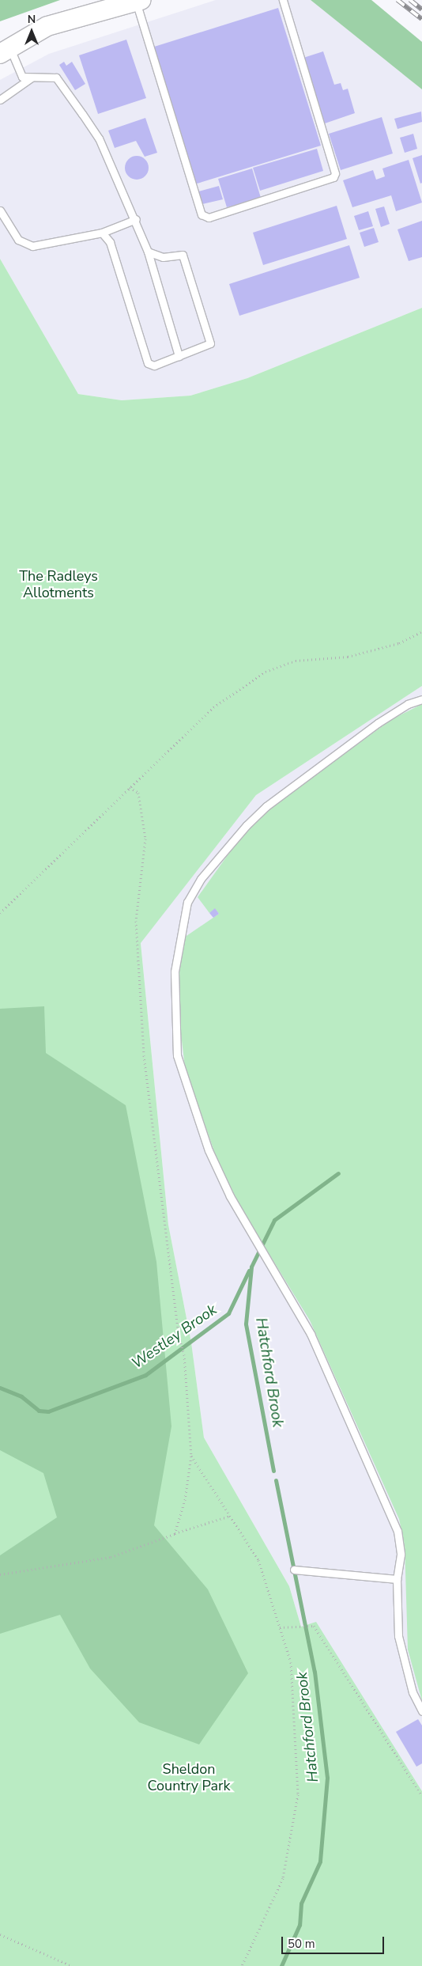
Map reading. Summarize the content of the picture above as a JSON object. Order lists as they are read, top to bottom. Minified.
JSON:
{"water":["Westley Brook","Hatchford Brook"],"parks":["The Radleys Allotments","Sheldon Country Park"],"scale_bar":"50 m","north":"top"}
